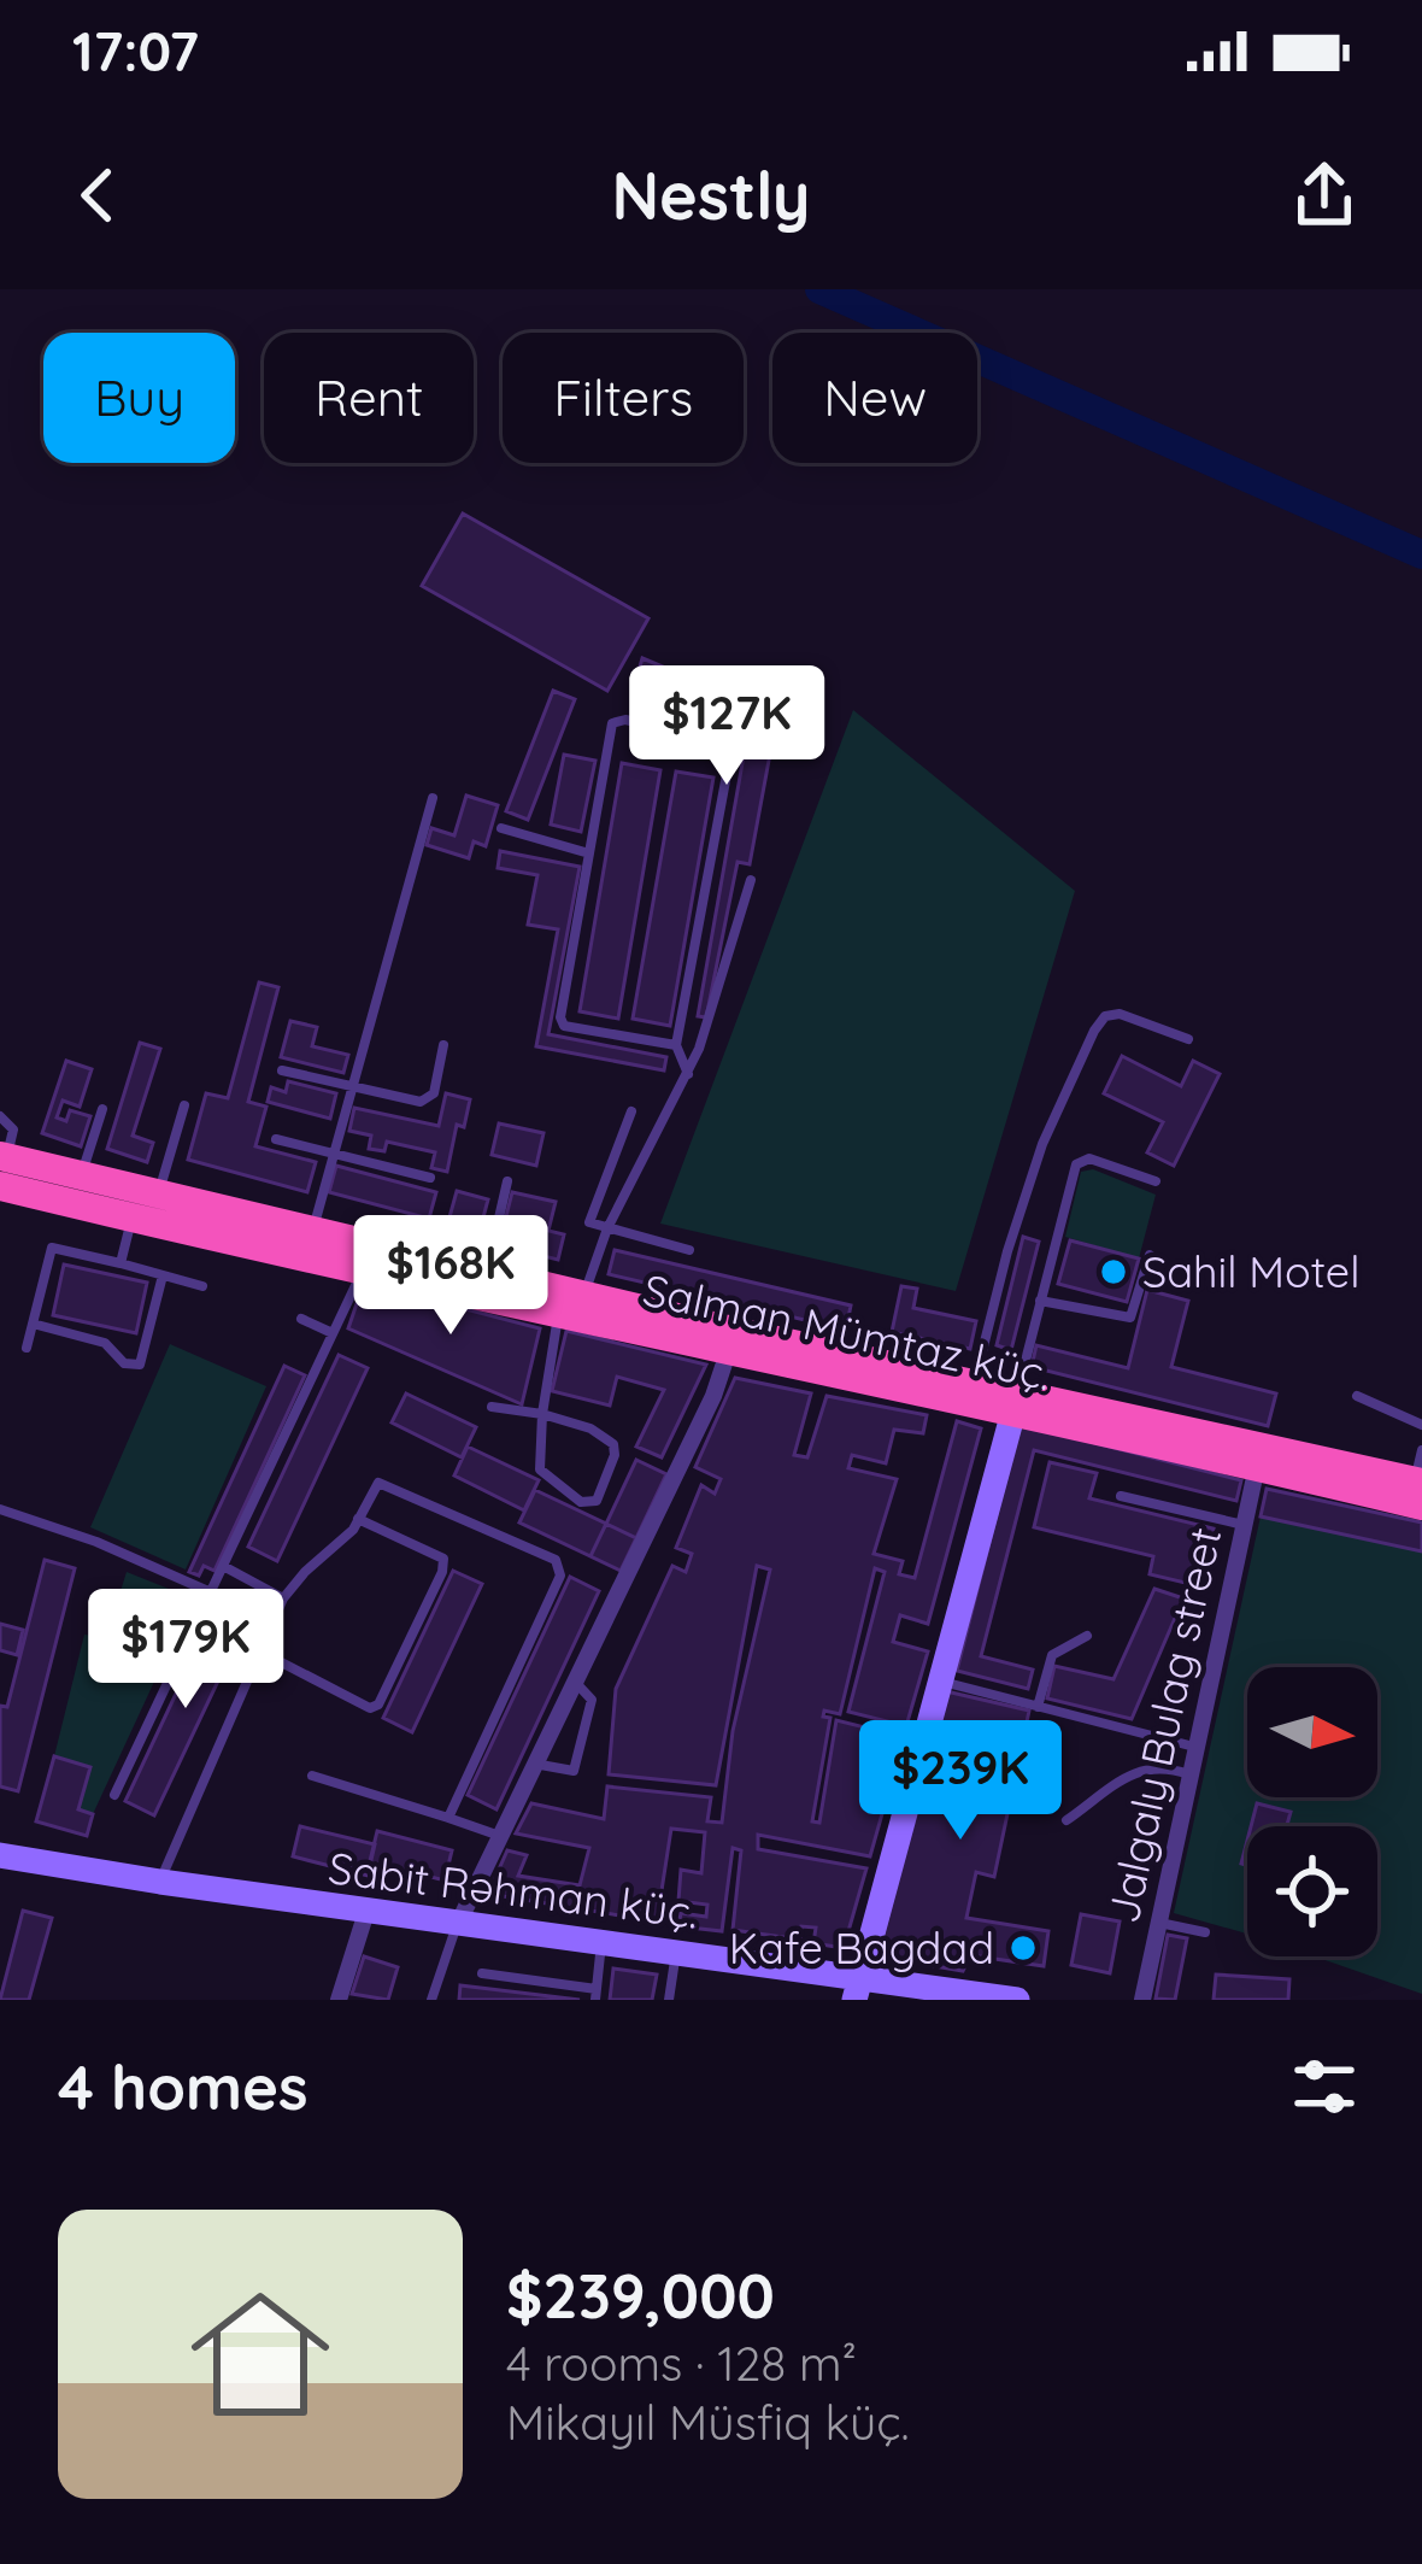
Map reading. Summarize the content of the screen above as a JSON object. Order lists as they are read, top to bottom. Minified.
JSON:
{"streets":{"highway":["Salman Mümtaz küç."],"main road":["Sabit Rəhman küç."],"street":["Jalgaly Bulag street"]},"places":["Sahil Motel","Kafe Bagdad"],"north":"right","page":{"status":"17:07","header":"Nestly","chip":["Buy","Rent","Filters","New"],"price":["$127K","$168K","$179K","$239K"],"heading":"4 homes","list":[{"name":"$239,000","note":"4 rooms · 128 m² · Mikayıl Müsfiq küç."}]}}
